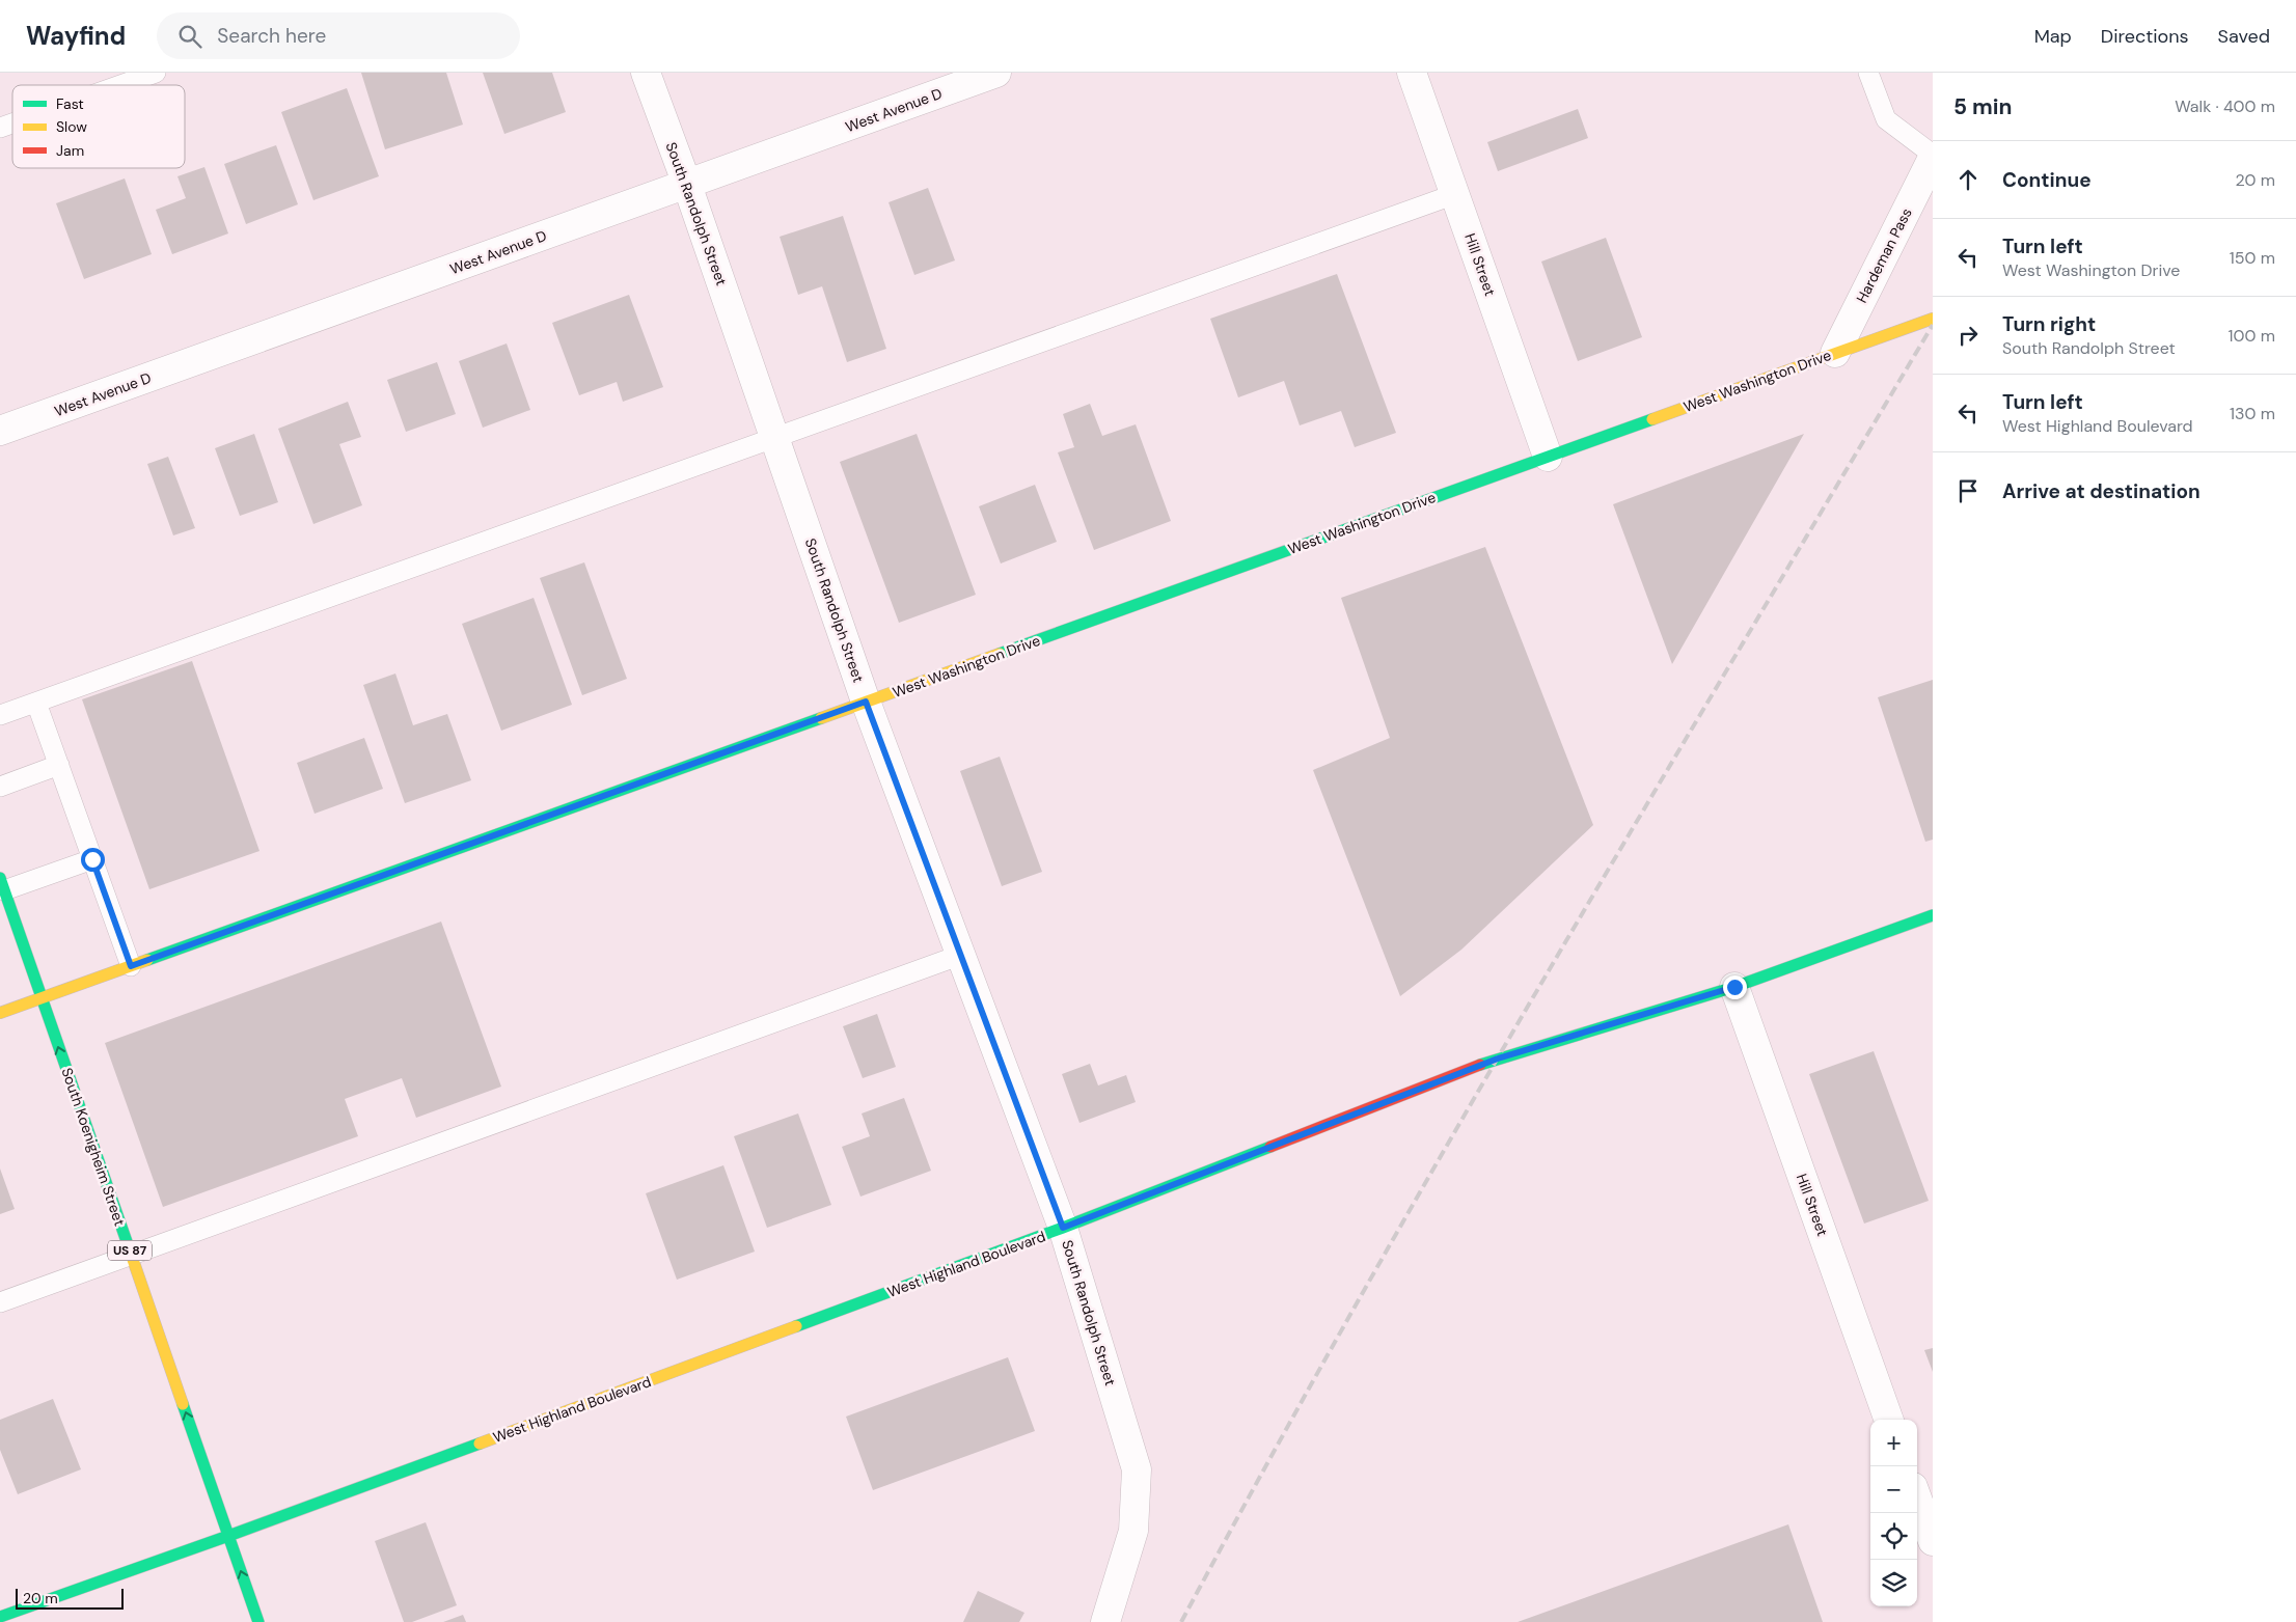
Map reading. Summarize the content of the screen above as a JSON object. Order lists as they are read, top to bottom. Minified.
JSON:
{"streets":{"street":["West Avenue D","South Randolph Street","Hardeman Pass","Hill Street","West Washington Drive","South Koenigheim Street","US 87","West Highland Boulevard"]},"crossings":[["West Avenue D","South Randolph Street"],["South Randolph Street","West Washington Drive"],["South Randolph Street","West Highland Boulevard"],["Hardeman Pass","West Washington Drive"],["Hill Street","West Washington Drive"],["Hill Street","West Highland Boulevard"],["West Washington Drive","South Koenigheim Street"],["South Koenigheim Street","West Highland Boulevard"]],"one_way":["South Koenigheim Street"],"legend":["Fast","Slow","Jam"],"scale_bar":"20 m","page":{"header":"Wayfind","search":"Search here","nav":["Map","Directions","Saved"],"heading":["5 min","Walk · 400 m"],"list":[["Continue","20 m"],["Turn left","West Washington Drive","150 m"],["Turn right","South Randolph Street","100 m"],["Turn left","West Highland Boulevard","130 m"],"Arrive at destination"],"map_buttons":["+","−"],"scale":"20 m"}}
